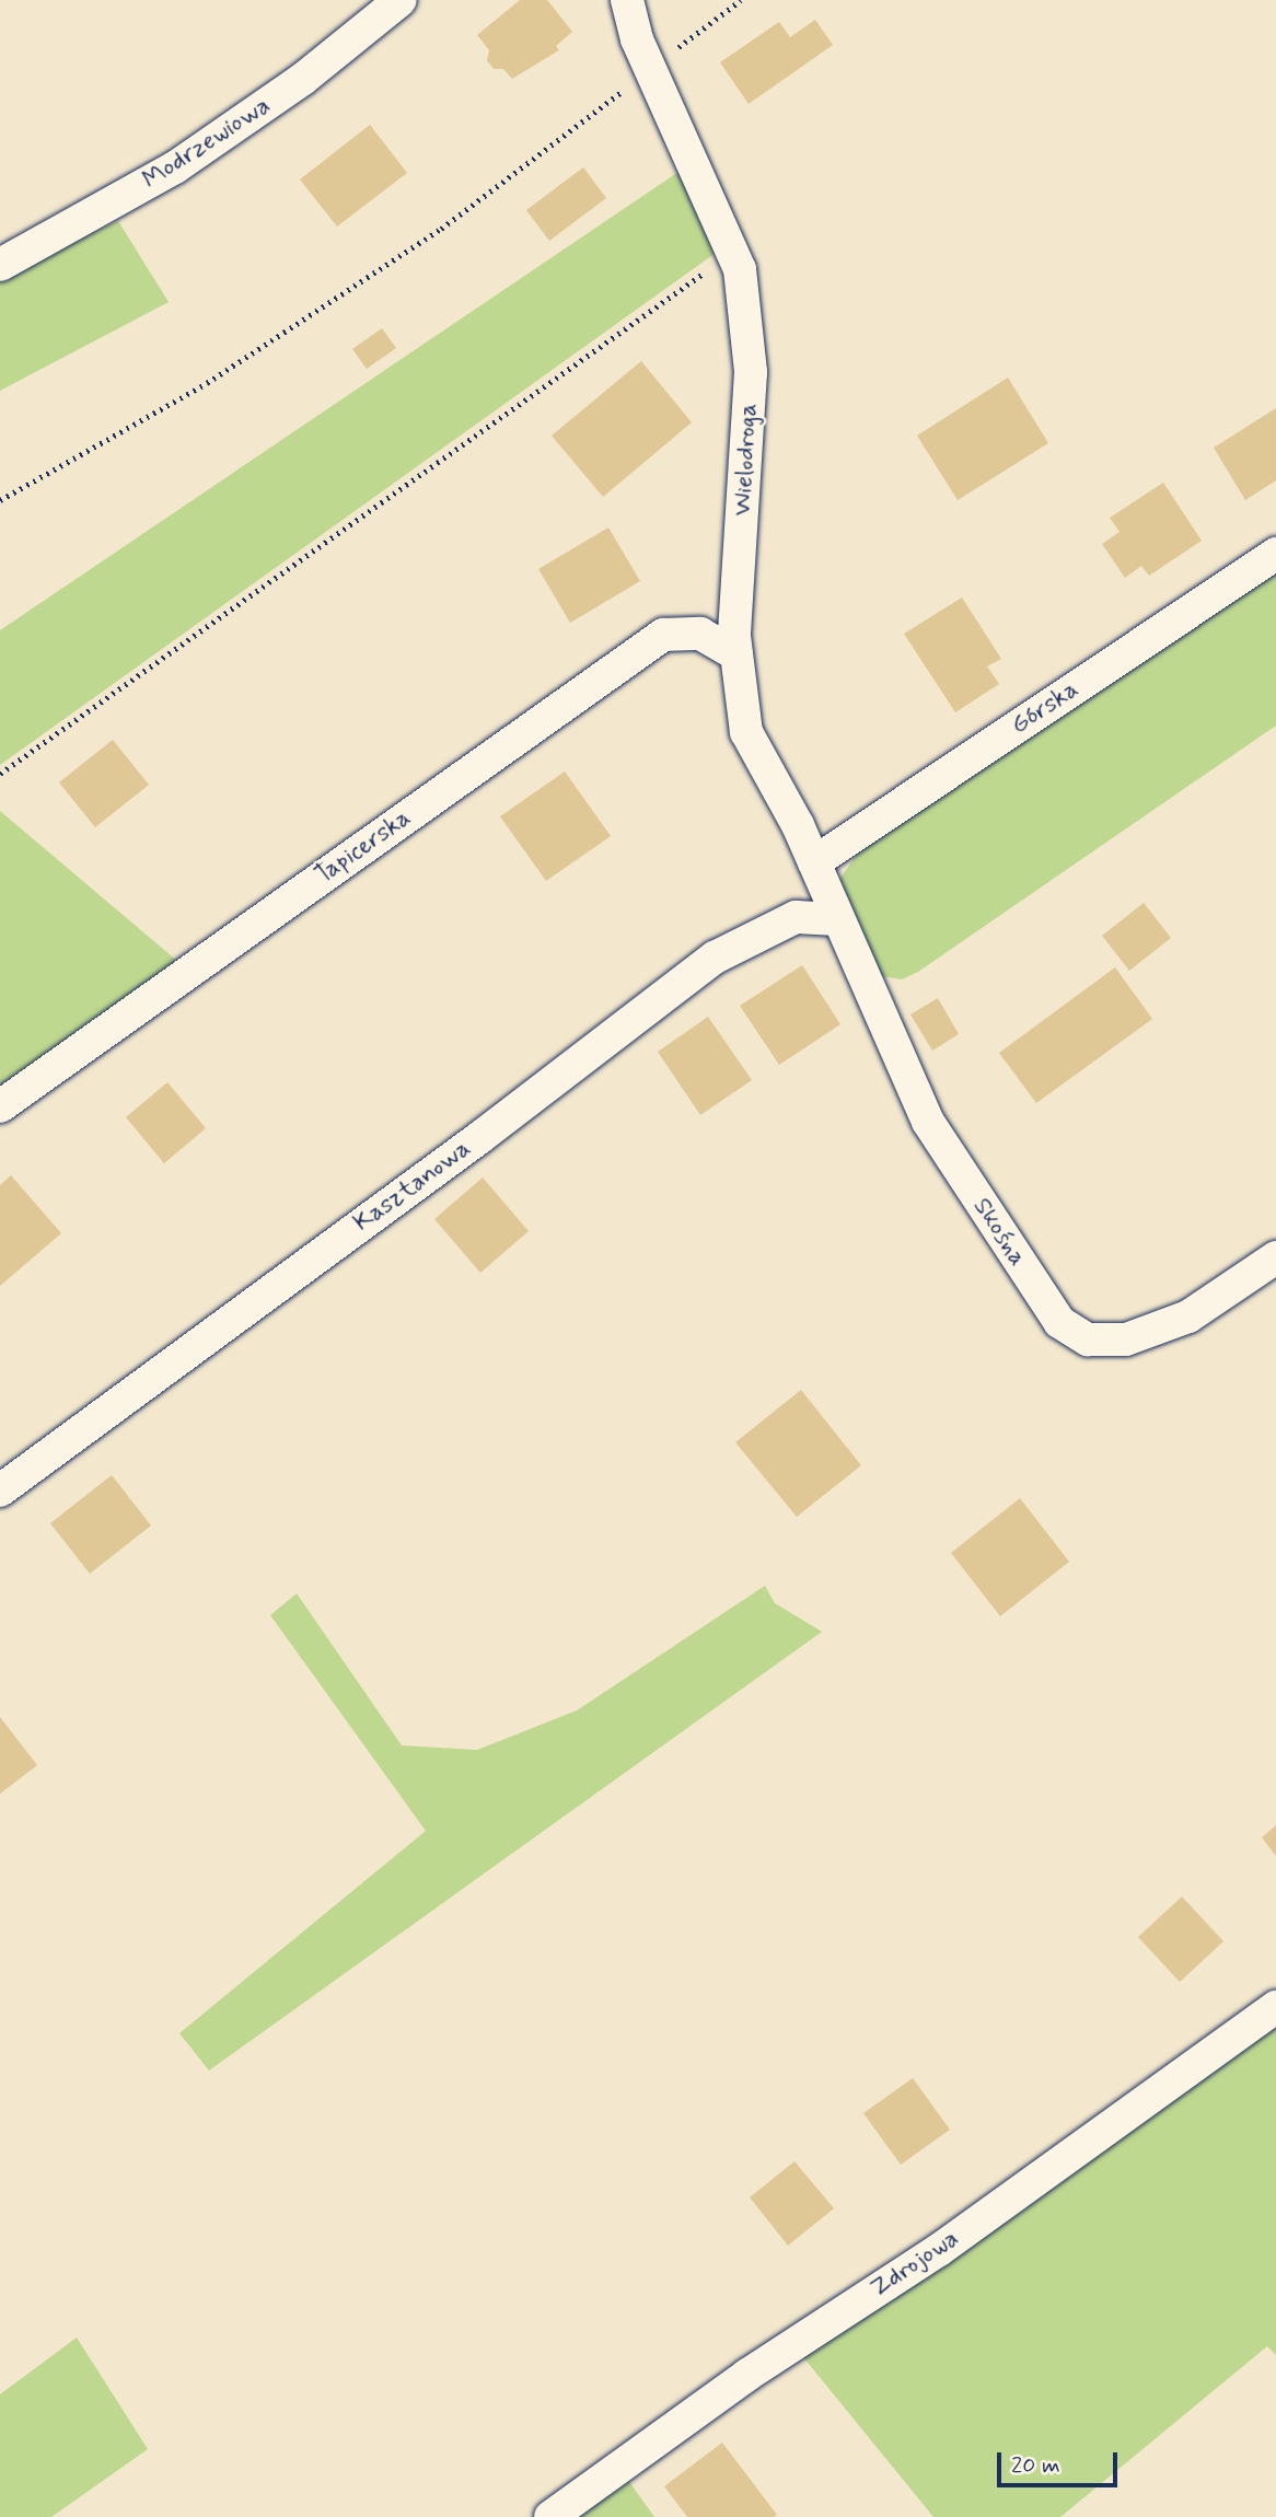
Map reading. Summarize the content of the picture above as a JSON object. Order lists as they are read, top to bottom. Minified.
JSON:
{"streets":{"street":["Modrzewiowa","Wielodroga","Górska","Tapicerska","Kasztanowa","Skośna","Zdrojowa"]},"crossings":[["Wielodroga","Górska"],["Wielodroga","Tapicerska"],["Wielodroga","Kasztanowa"],["Wielodroga","Skośna"],["Kasztanowa","Skośna"]],"scale_bar":"20 m"}
